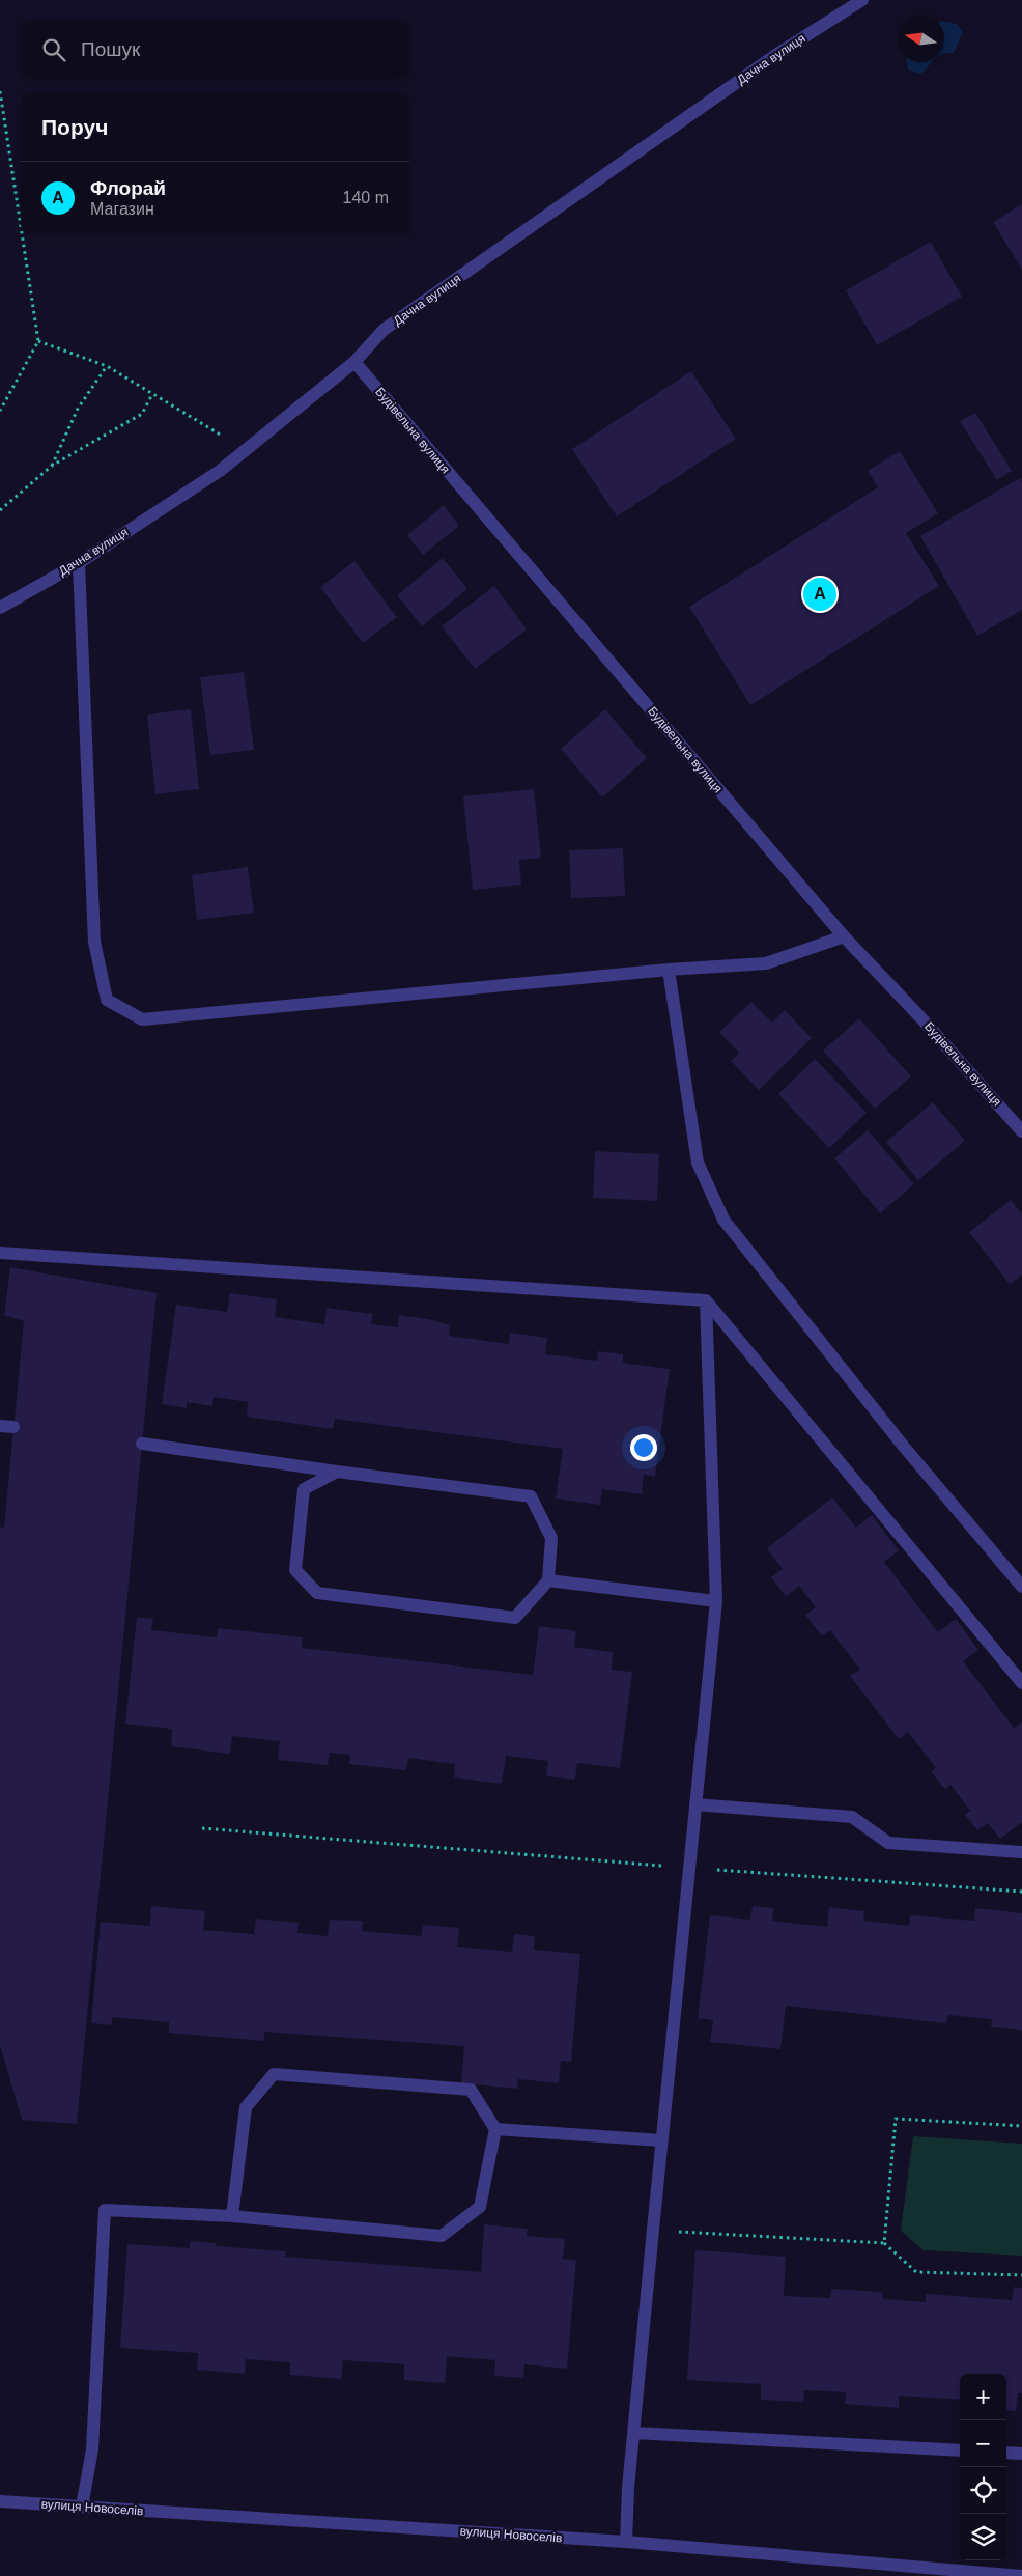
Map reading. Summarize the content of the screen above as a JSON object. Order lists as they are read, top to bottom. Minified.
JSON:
{"streets":{"street":["Дачна вулиця","Будівельна вулиця","вулиця Новоселів"]},"crossings":[["Дачна вулиця","Будівельна вулиця"]],"north":"left","page":{"search":"Пошук","heading":"Поруч","list":[{"mark":"A","name":"Флорай","note":"Магазин","value":"140 m"}],"pins":"A","map_buttons":["+","−"]}}
